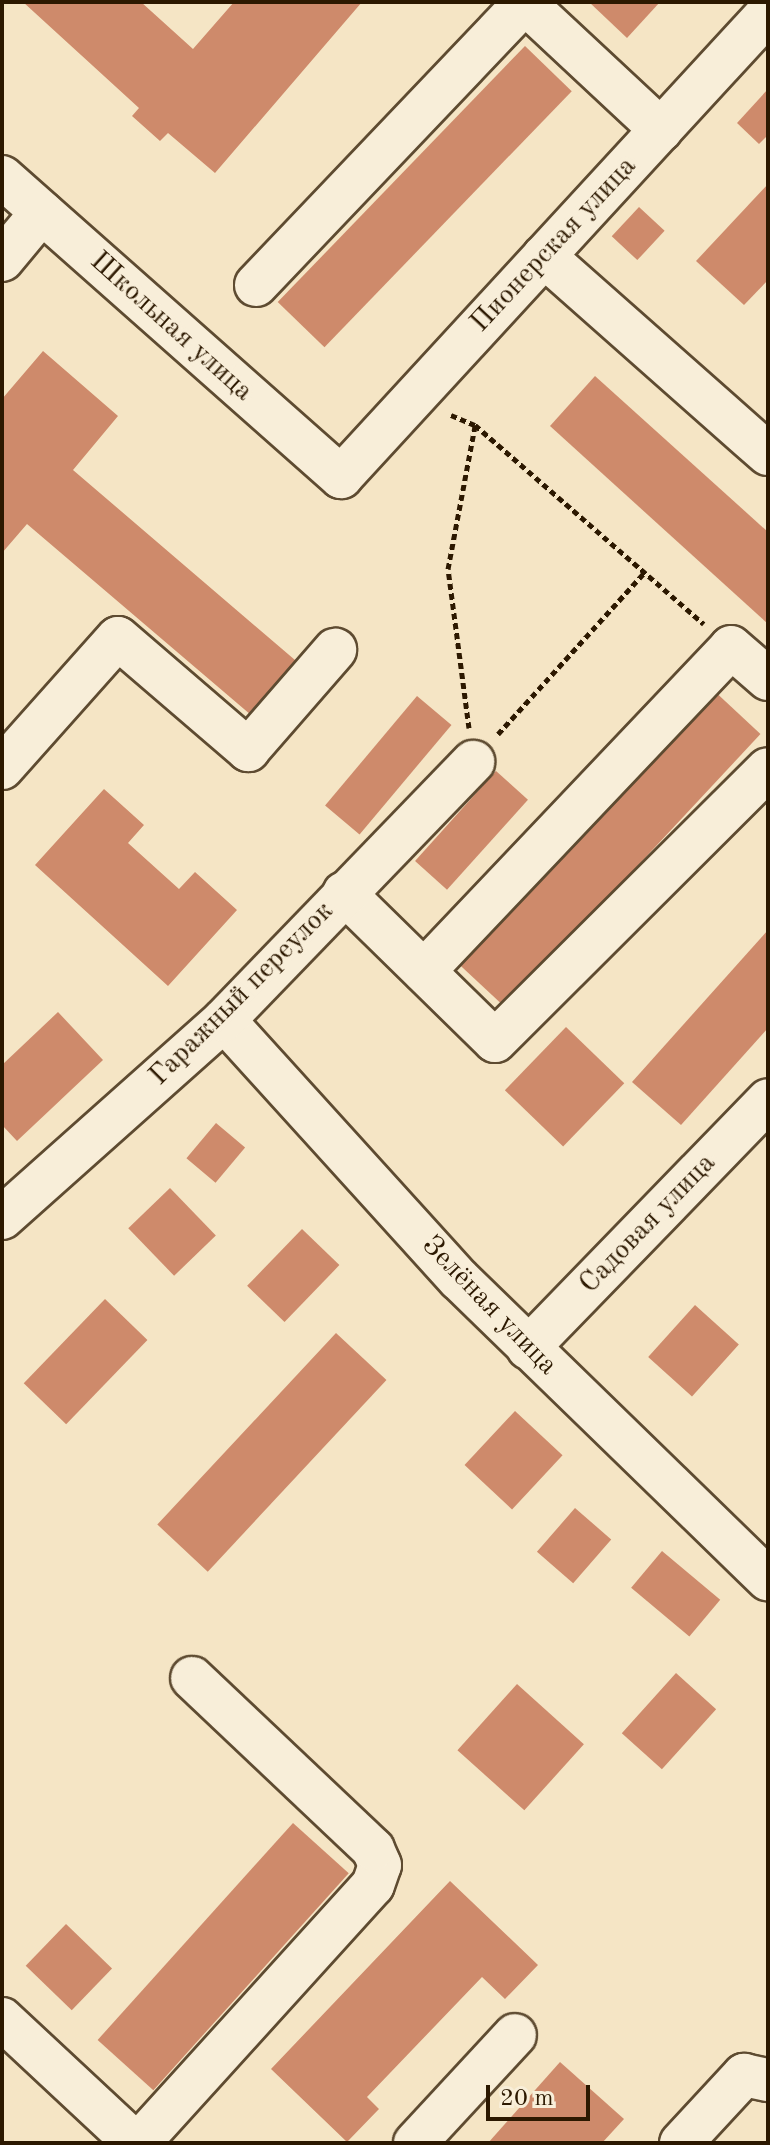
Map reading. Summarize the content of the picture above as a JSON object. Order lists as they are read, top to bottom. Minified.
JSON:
{"streets":{"street":["Пионерская улица","Школьная улица","Гаражный переулок","Садовая улица","Зелёная улица"]},"crossings":[["Пионерская улица","Школьная улица"],["Гаражный переулок","Зелёная улица"],["Садовая улица","Зелёная улица"]],"scale_bar":"20 m"}
